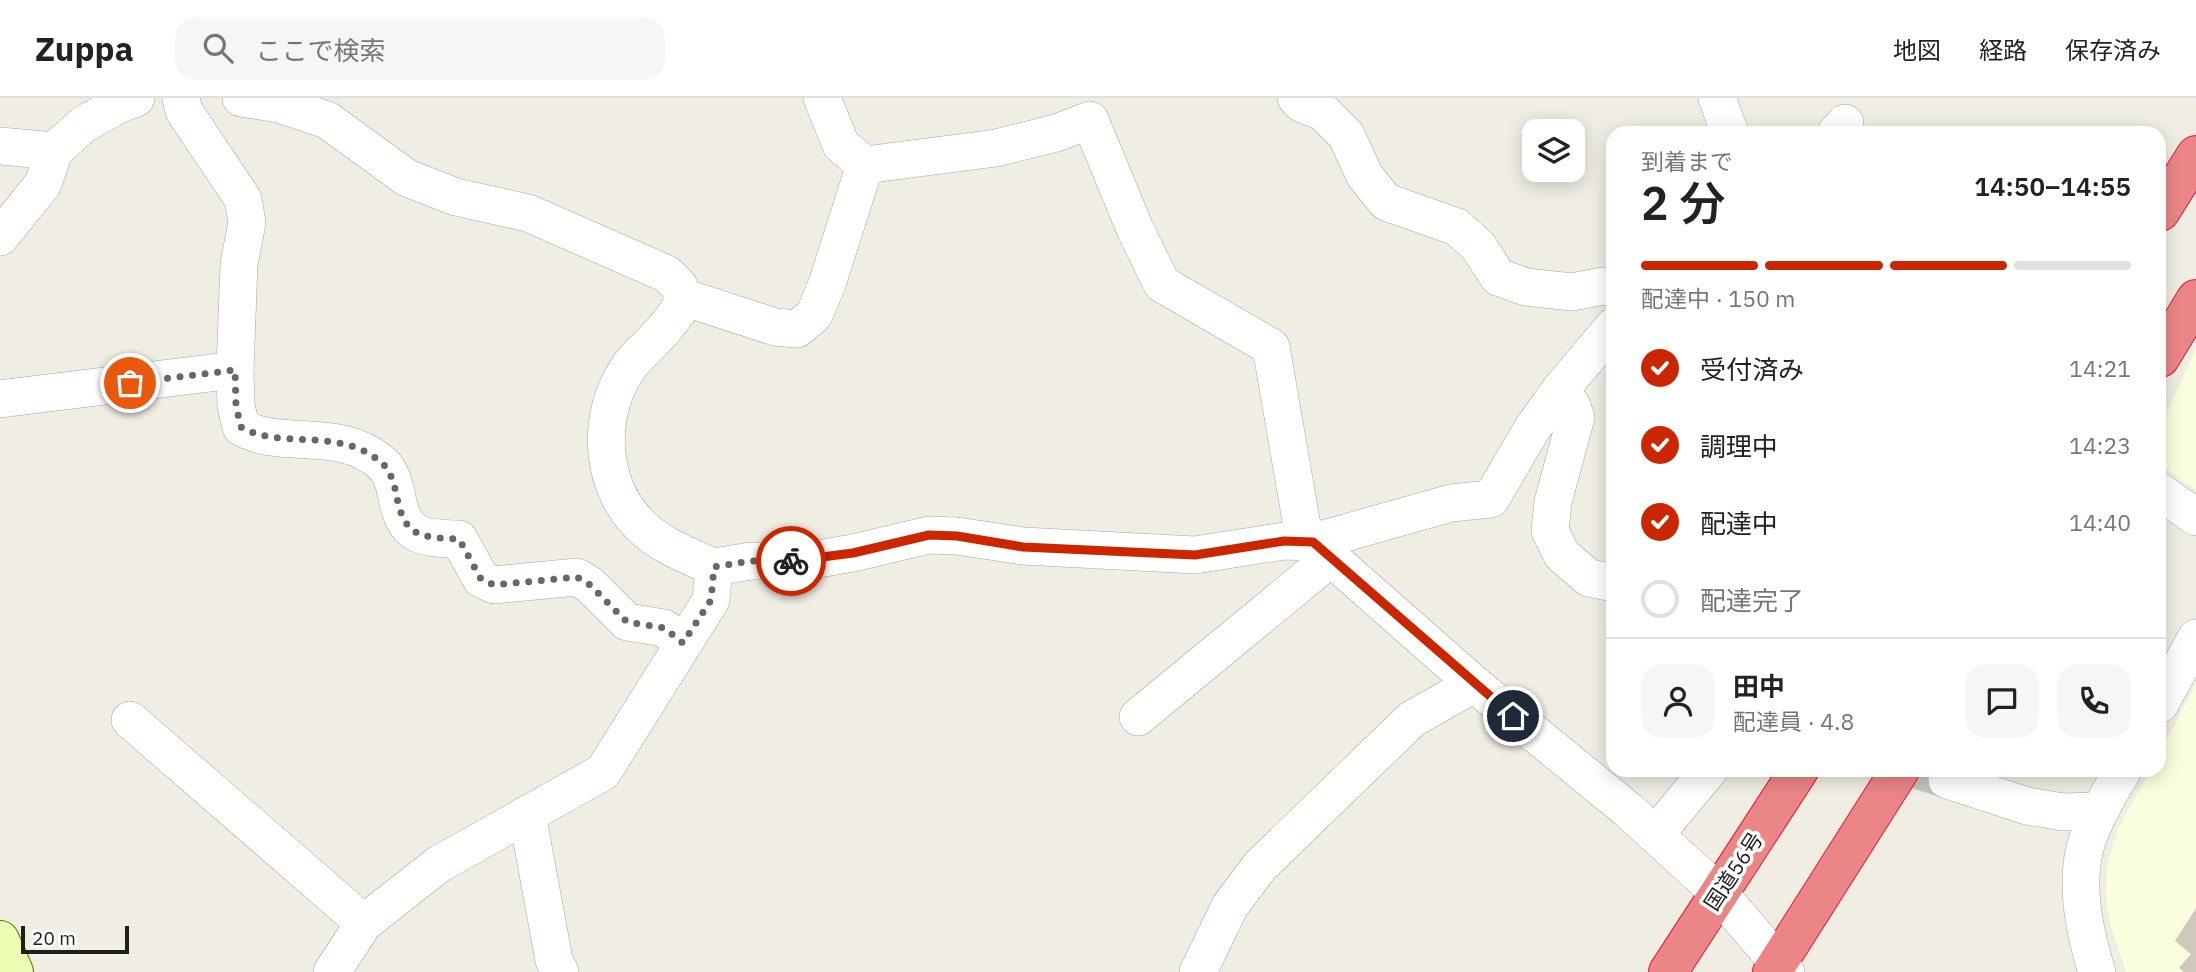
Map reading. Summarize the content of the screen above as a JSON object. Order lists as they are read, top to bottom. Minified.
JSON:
{"streets":{"highway":["国道56号"]},"scale_bar":"20 m","page":{"header":"Zuppa","search":"ここで検索","nav":["地図","経路","保存済み"],"heading":["2 分","到着まで","14:50–14:55"],"panel":["田中","配達員 · 4.8"],"bar":"配達中 · 150 m","list":[["受付済み","14:21"],["調理中","14:23"],["配達中","14:40"],"配達完了"],"scale":"20 m"}}
